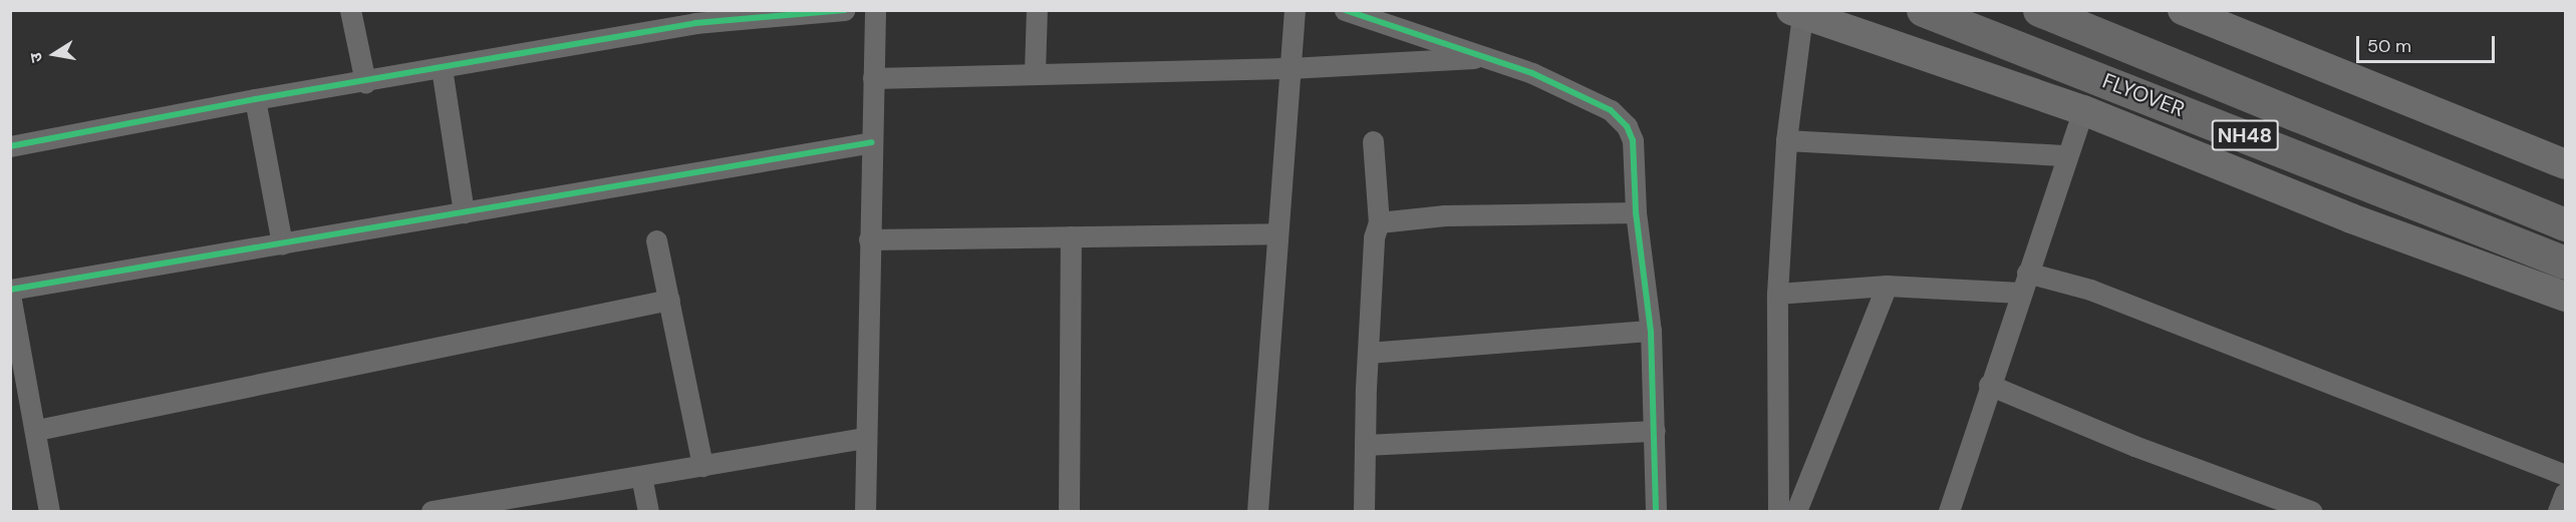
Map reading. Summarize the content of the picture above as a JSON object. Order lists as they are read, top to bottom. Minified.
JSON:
{"streets":{"highway":["FLYOVER","NH48"]},"scale_bar":"50 m","north":"left"}
